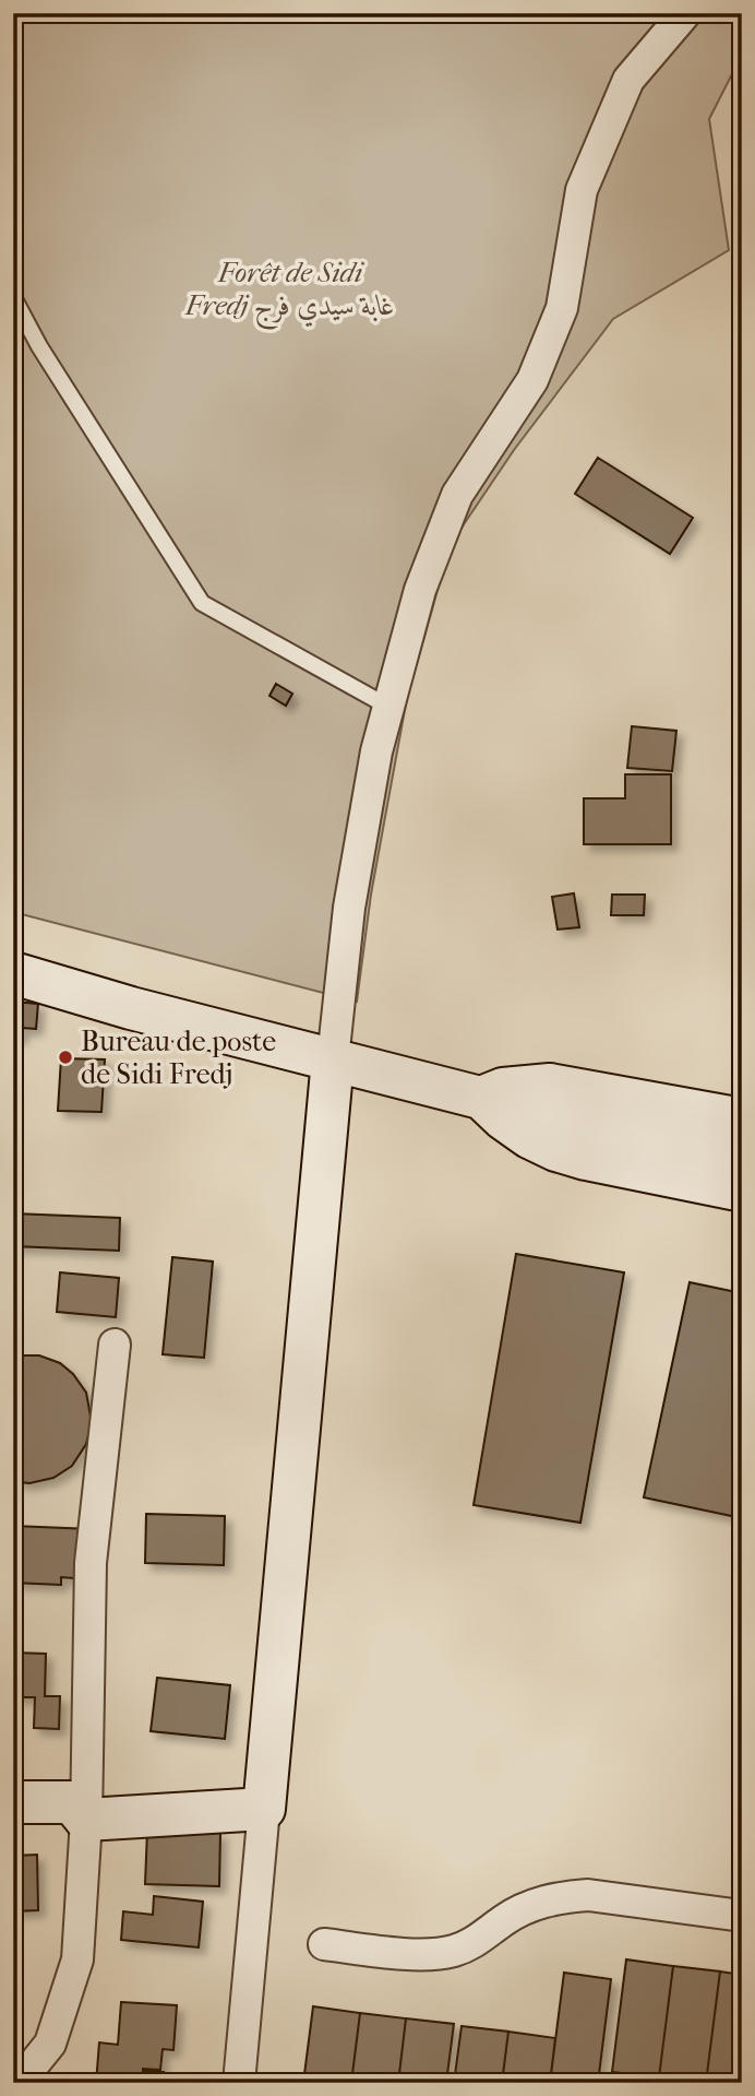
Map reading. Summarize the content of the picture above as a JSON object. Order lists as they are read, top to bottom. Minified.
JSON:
{"parks":["Forêt de Sidi Fredj غابة سيدي فرج"],"places":["Bureau de poste de Sidi Fredj"]}
